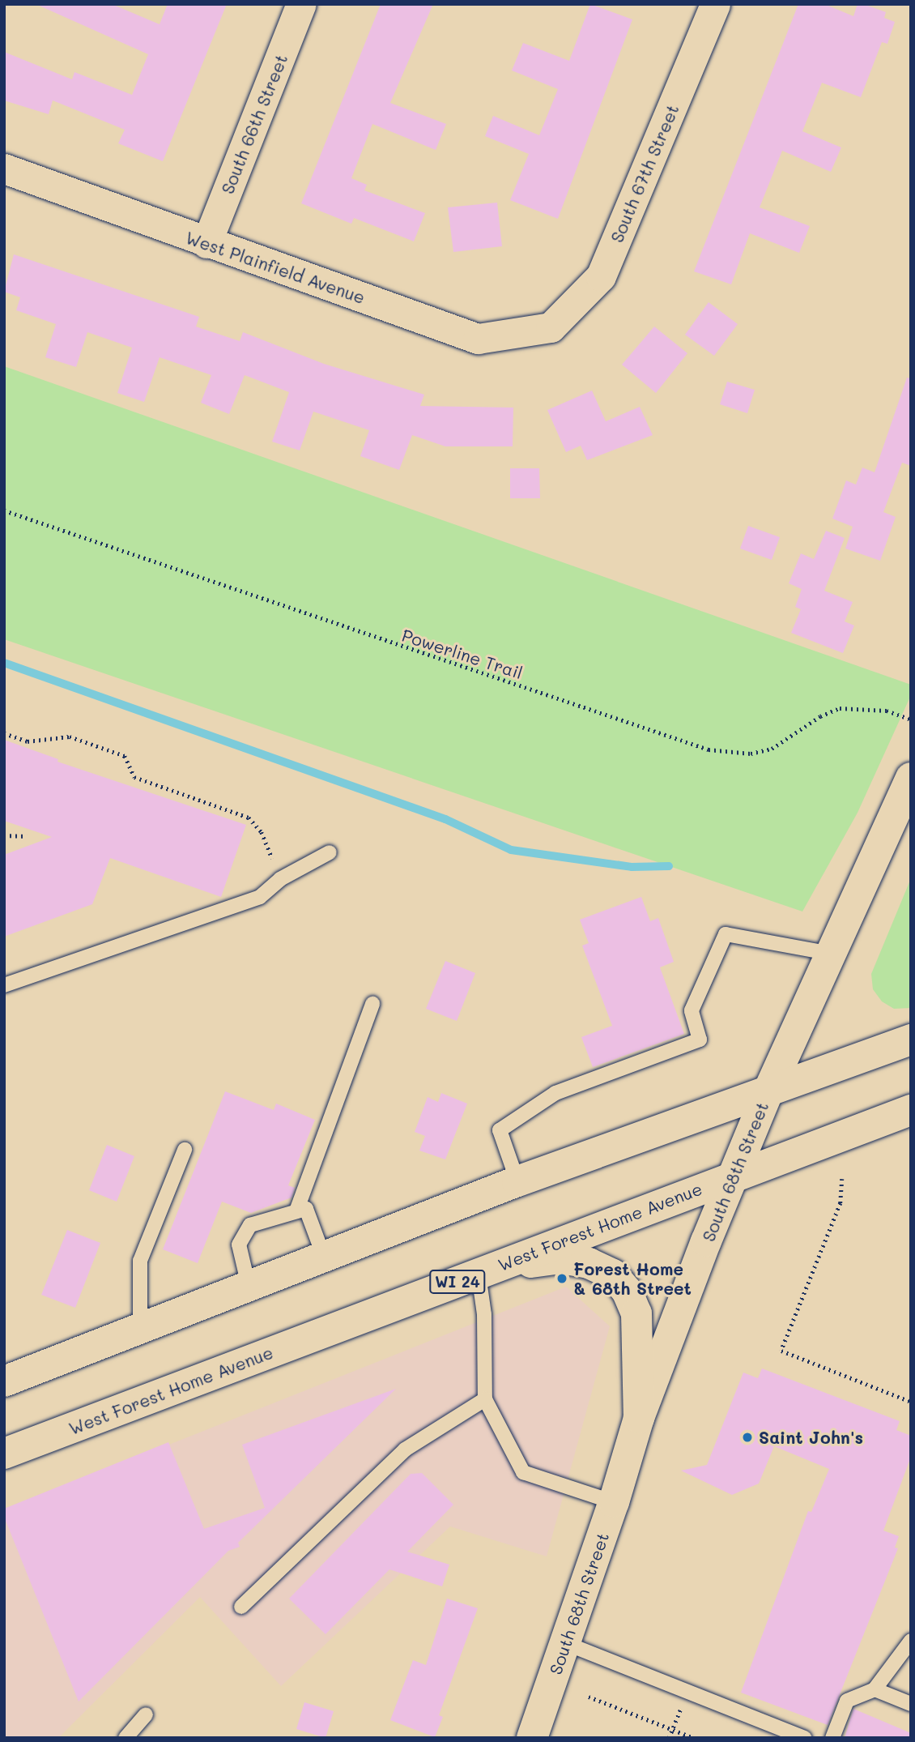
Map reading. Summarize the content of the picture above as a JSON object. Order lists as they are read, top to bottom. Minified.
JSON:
{"streets":{"main road":["South 68th Street","West Forest Home Avenue","WI 24"],"street":["South 66th Street","South 67th Street","West Plainfield Avenue"],"path":["Powerline Trail"]},"crossings":[["South 66th Street","West Plainfield Avenue"],["South 67th Street","West Plainfield Avenue"],["South 68th Street","West Forest Home Avenue"]],"places":["Forest Home & 68th Street","Saint John's"]}
